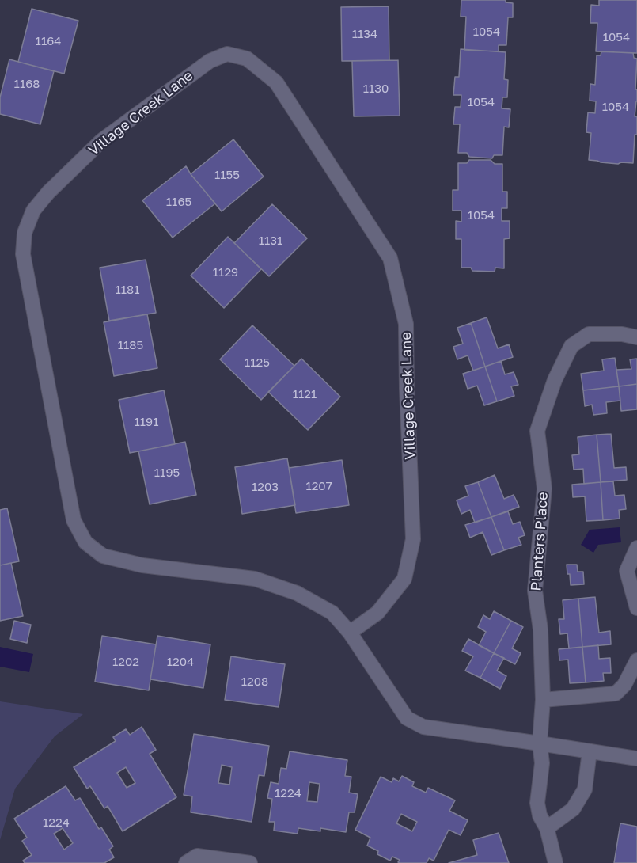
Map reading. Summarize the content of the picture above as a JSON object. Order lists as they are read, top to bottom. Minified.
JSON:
{"streets":{"street":["Village Creek Lane","Planters Place"]},"crossings":[["Village Creek Lane","Planters Place"]],"house_numbers":["1054","1134","1054","1164","1168","1130","1054","1054","1155","1165","1054","1131","1129","1181","1185","1125","1121","1191","1195","1207","1203","1202","1204","1208","1224","1224"]}
